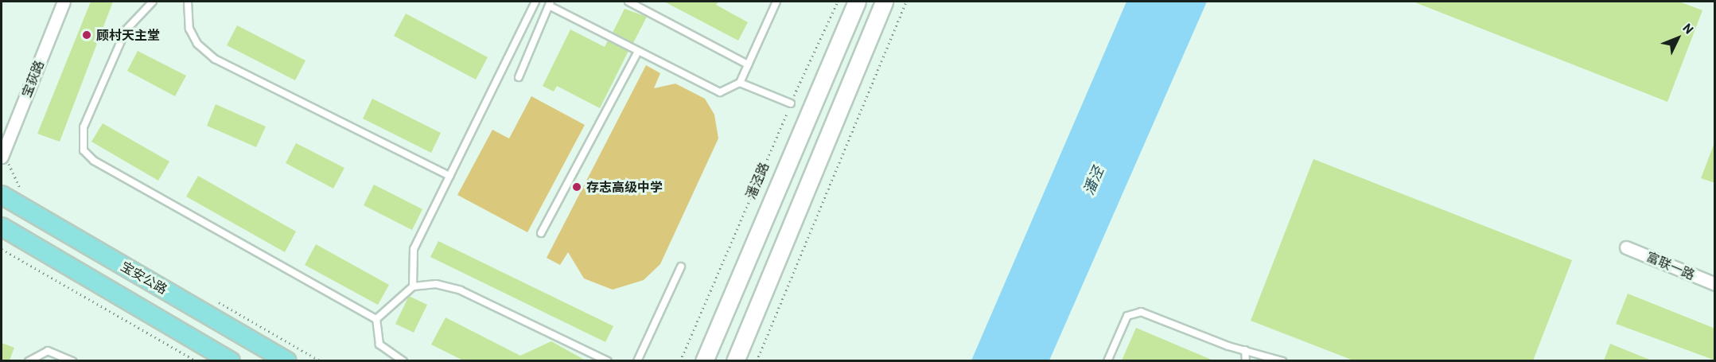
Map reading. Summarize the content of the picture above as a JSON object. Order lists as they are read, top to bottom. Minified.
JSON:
{"streets":{"main road":["潘泾路","宝安公路"],"street":["宝荻路","富联一路"]},"water":["潘泾"],"places":["顾村天主堂","存志高级中学"],"north":"top right"}
